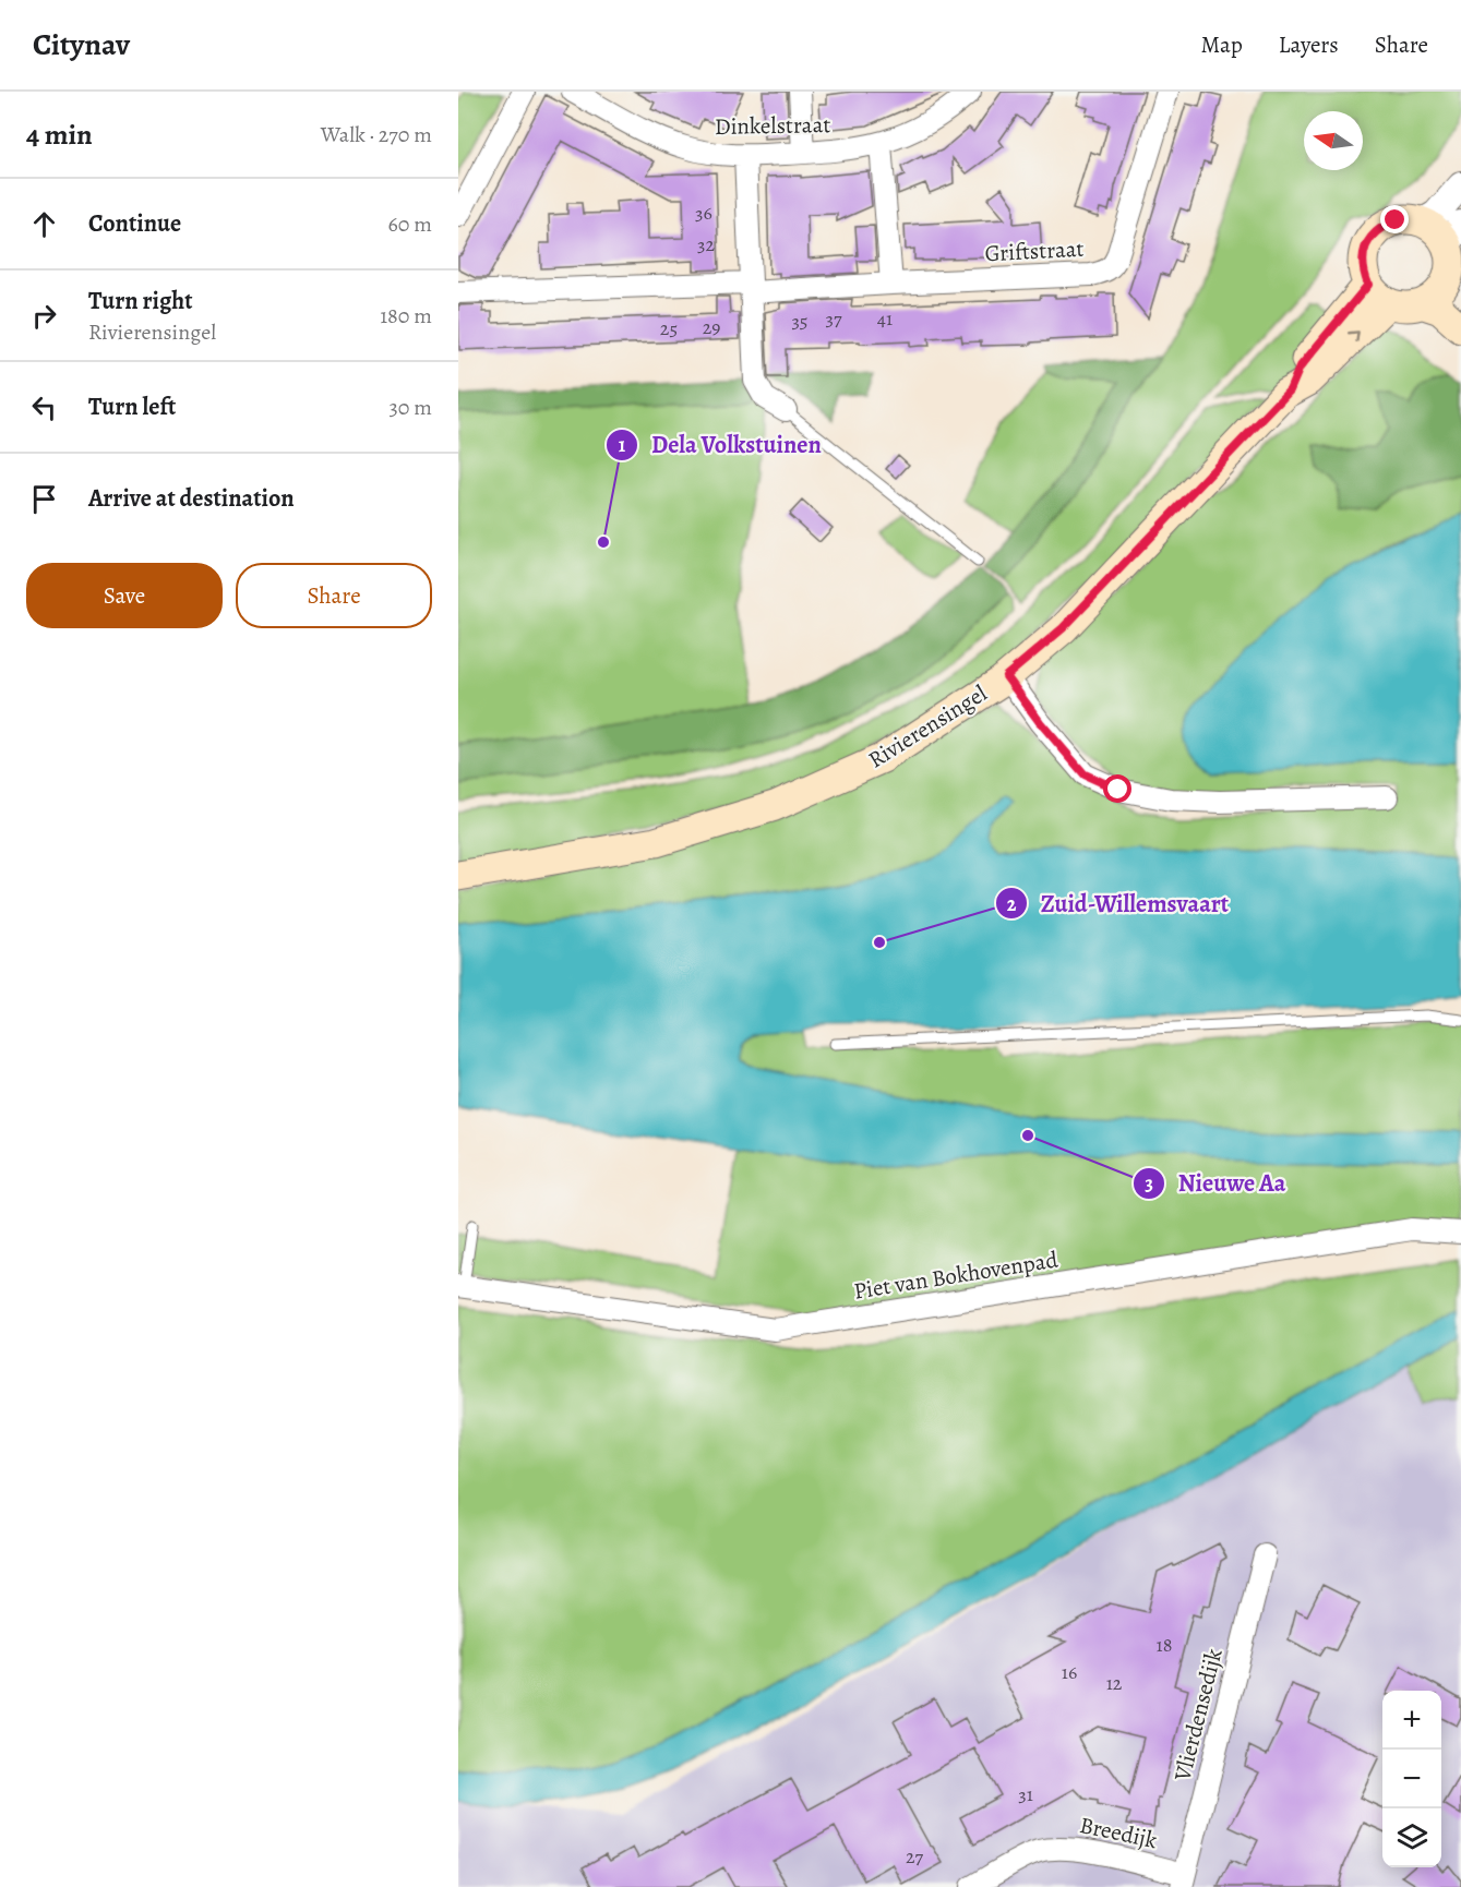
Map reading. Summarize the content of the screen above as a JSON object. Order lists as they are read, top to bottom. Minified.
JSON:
{"streets":{"main road":["Rivierensingel"],"street":["Dinkelstraat","Griftstraat","Piet van Bokhovenpad","Vlierdensedijk","Breedijk"]},"crossings":[["Vlierdensedijk","Breedijk"]],"places":["Dela Volkstuinen","Zuid-Willemsvaart","Nieuwe Aa"],"house_numbers":["36","32","37","41","35","29","25","18","16","12","31","27"],"north":"left","page":{"header":"Citynav","nav":["Map","Layers","Share"],"heading":["4 min","Walk · 270 m"],"list":[["Continue","60 m"],["Turn right","Rivierensingel","180 m"],["Turn left","30 m"],"Arrive at destination"],"buttons":["Save","Share"],"map_buttons":["+","−"]}}
